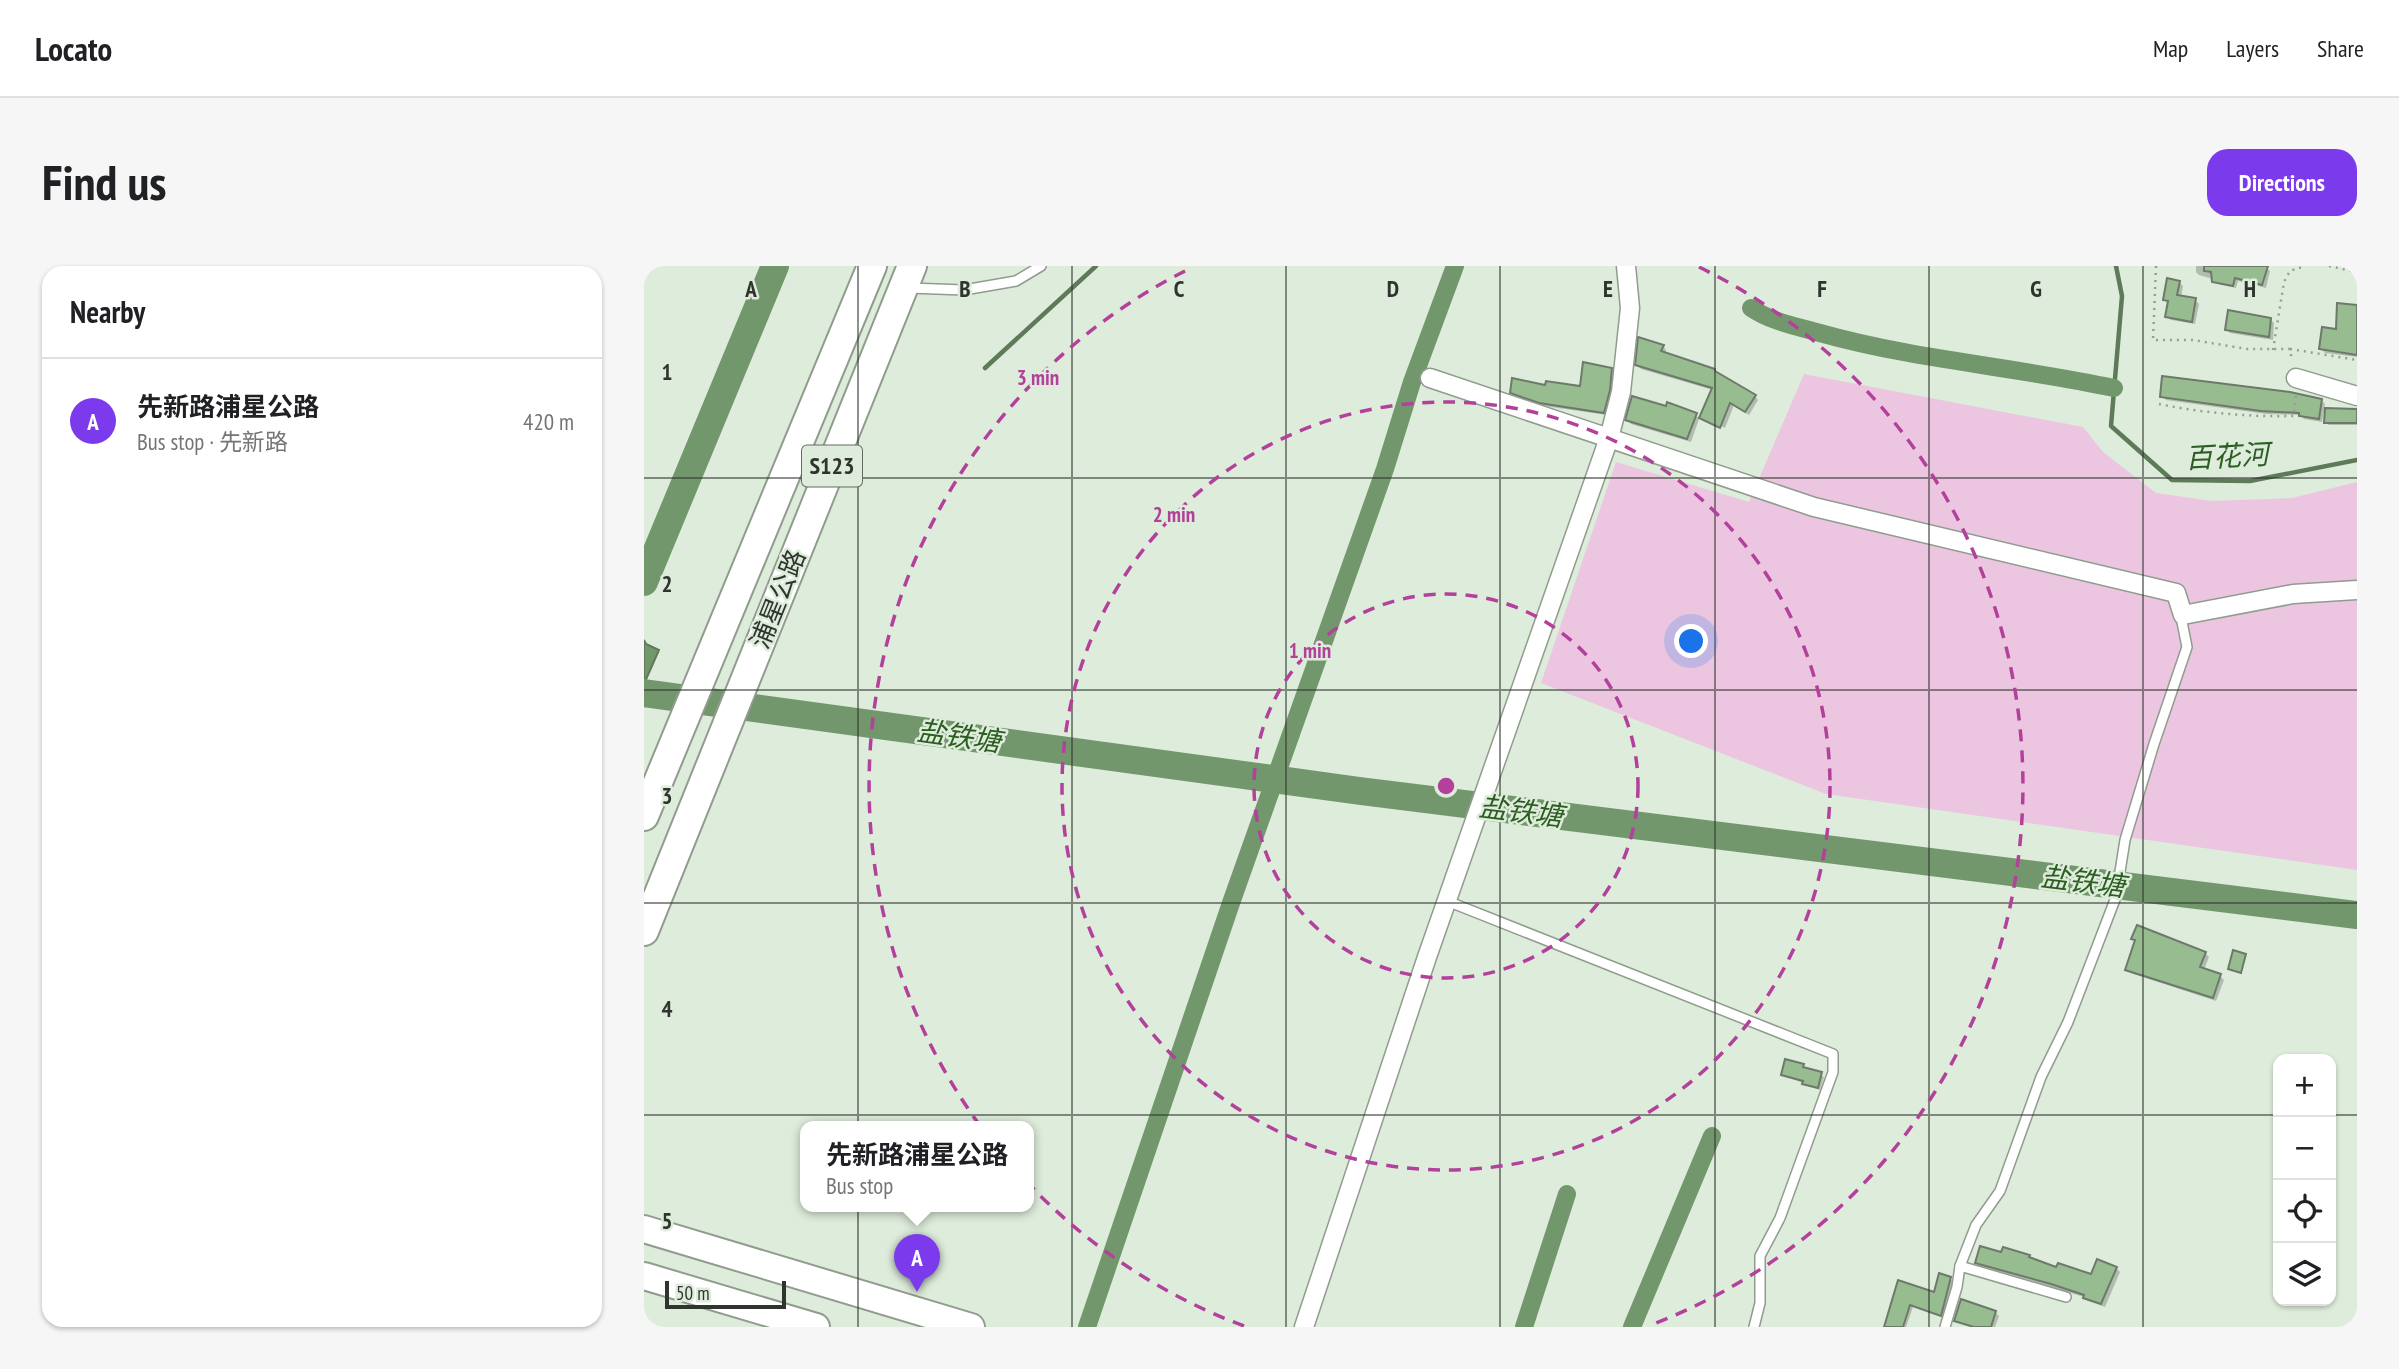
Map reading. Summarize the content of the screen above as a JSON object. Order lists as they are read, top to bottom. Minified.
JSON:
{"streets":{"main road":["S123","浦星公路"]},"water":["百花河","盐铁塘"],"scale_bar":"50 m","page":{"header":"Locato","nav":["Map","Layers","Share"],"buttons":"Directions","title":"Find us","heading":"Nearby","list":[{"mark":"A","name":"先新路浦星公路","note":"Bus stop · 先新路","value":"420 m"}],"map_buttons":["+","−"],"popup":["先新路浦星公路","Bus stop"],"pins":"A","scale":"50 m"},"grid":{"columns":["A","B","C","D","E","F","G","H"],"rows":["1","2","3","4","5"]},"rings":["3 min","2 min","1 min"]}
